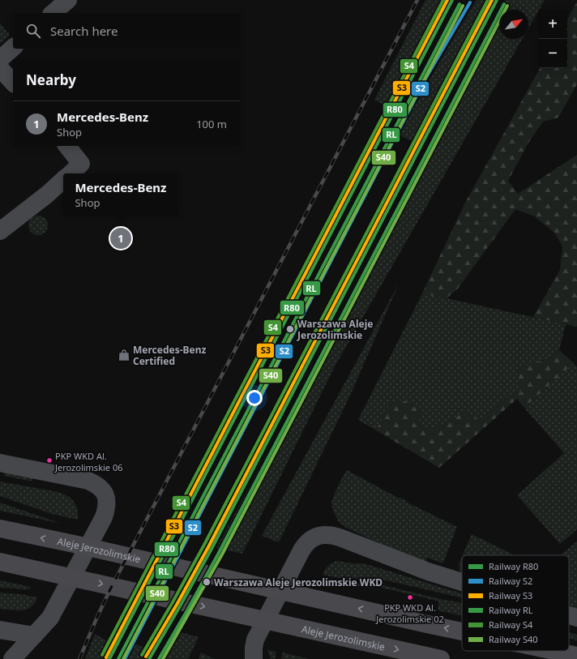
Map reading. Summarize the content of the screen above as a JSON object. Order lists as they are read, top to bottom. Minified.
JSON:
{"streets":{"main road":["Aleje Jerozolimskie"]},"places":{"other":["Warszawa Aleje Jerozolimskie","PKP WKD Al. Jerozolimskie 06","Warszawa Aleje Jerozolimskie WKD","PKP WKD Al. Jerozolimskie 02"],"shop":["Mercedes-Benz Certified"]},"lines":["rail line R80","rail line S3","rail line S4","rail line S2","rail line RL","rail line S40"],"legend":["Railway R80","Railway S2","Railway S3","Railway RL","Railway S4","Railway S40"],"north":"top right","page":{"map_buttons":["+","−"],"search":"Search here","heading":"Nearby","list":[{"mark":"1","name":"Mercedes-Benz","note":"Shop","value":"100 m"}],"popup":["Mercedes-Benz","Shop"],"pins":"1"}}
